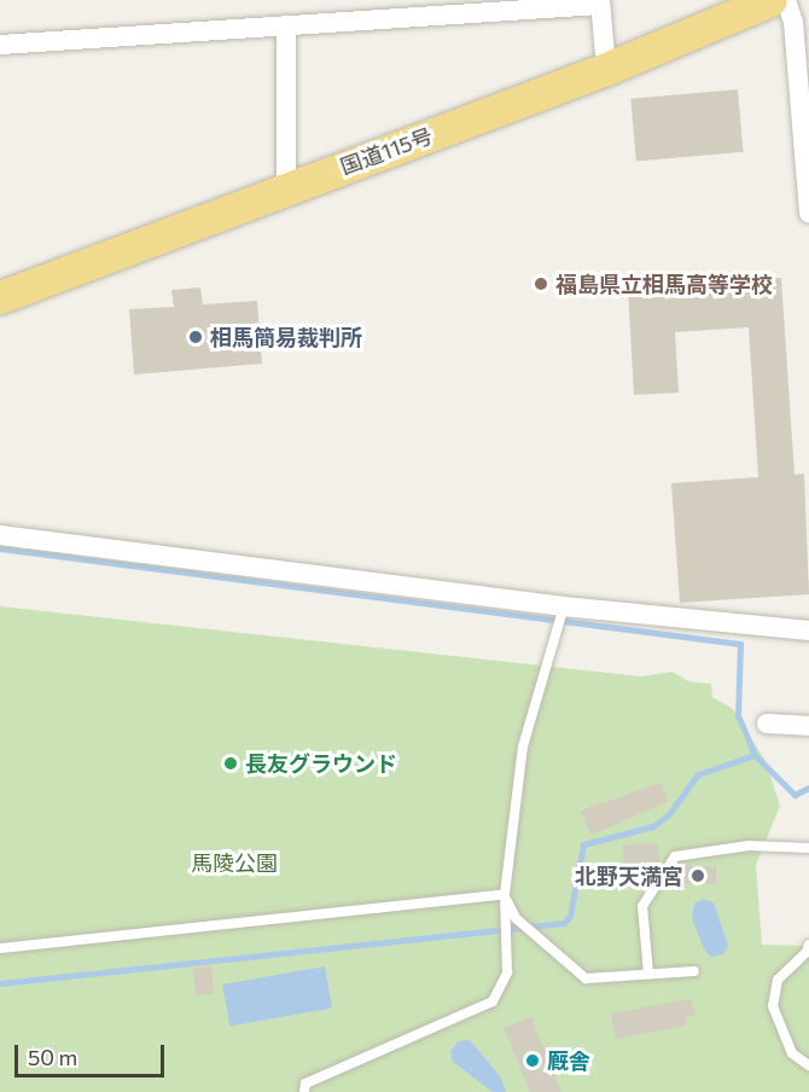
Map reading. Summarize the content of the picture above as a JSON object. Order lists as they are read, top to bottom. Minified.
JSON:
{"streets":{"highway":["国道115号"]},"parks":["馬陵公園"],"places":["福島県立相馬高等学校","相馬簡易裁判所","長友グラウンド","北野天満宮","厩舎"],"scale_bar":"50 m"}
